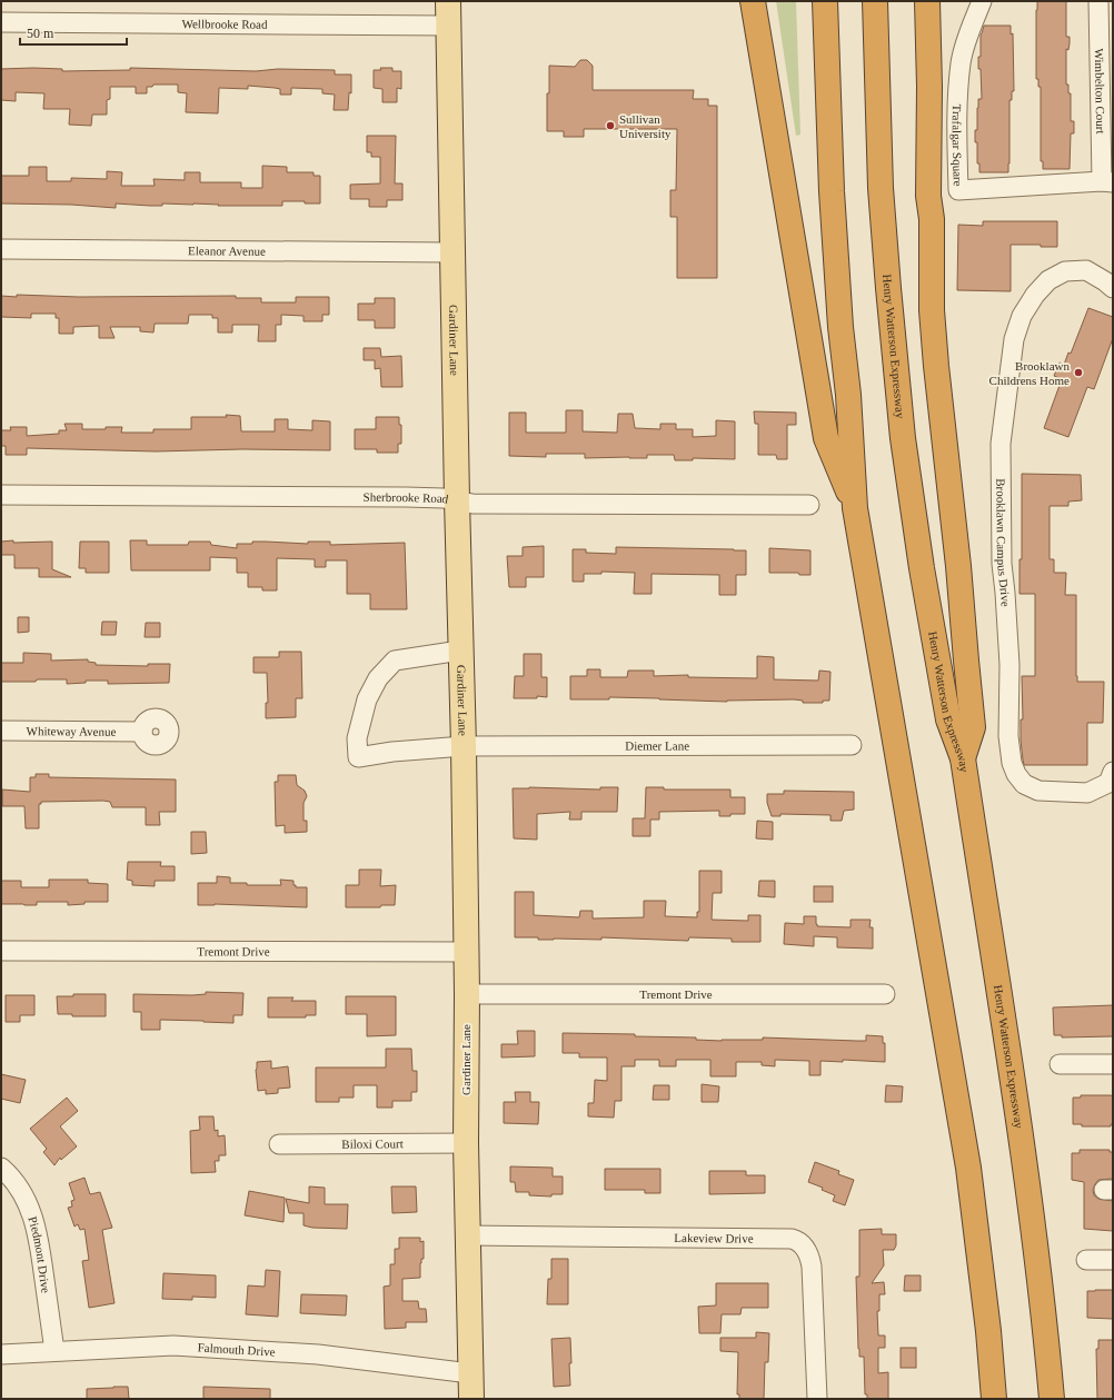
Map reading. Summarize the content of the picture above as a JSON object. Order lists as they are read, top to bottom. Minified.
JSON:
{"streets":{"highway":["Henry Watterson Expressway"],"main road":["Gardiner Lane"],"street":["Wellbrooke Road","Wimbelton Court","Trafalgar Square","Eleanor Avenue","Sherbrooke Road","Brooklawn Campus Drive","Whiteway Avenue","Diemer Lane","Tremont Drive","Biloxi Court","Lakeview Drive","Piedmont Drive","Falmouth Drive"]},"crossings":[["Wellbrooke Road","Gardiner Lane"],["Wimbelton Court","Trafalgar Square"],["Eleanor Avenue","Gardiner Lane"],["Gardiner Lane","Sherbrooke Road"],["Gardiner Lane","Diemer Lane"],["Gardiner Lane","Tremont Drive"],["Gardiner Lane","Biloxi Court"],["Gardiner Lane","Lakeview Drive"],["Gardiner Lane","Falmouth Drive"],["Piedmont Drive","Falmouth Drive"]],"places":["Sullivan University","Brooklawn Childrens Home"],"scale_bar":"50 m"}
